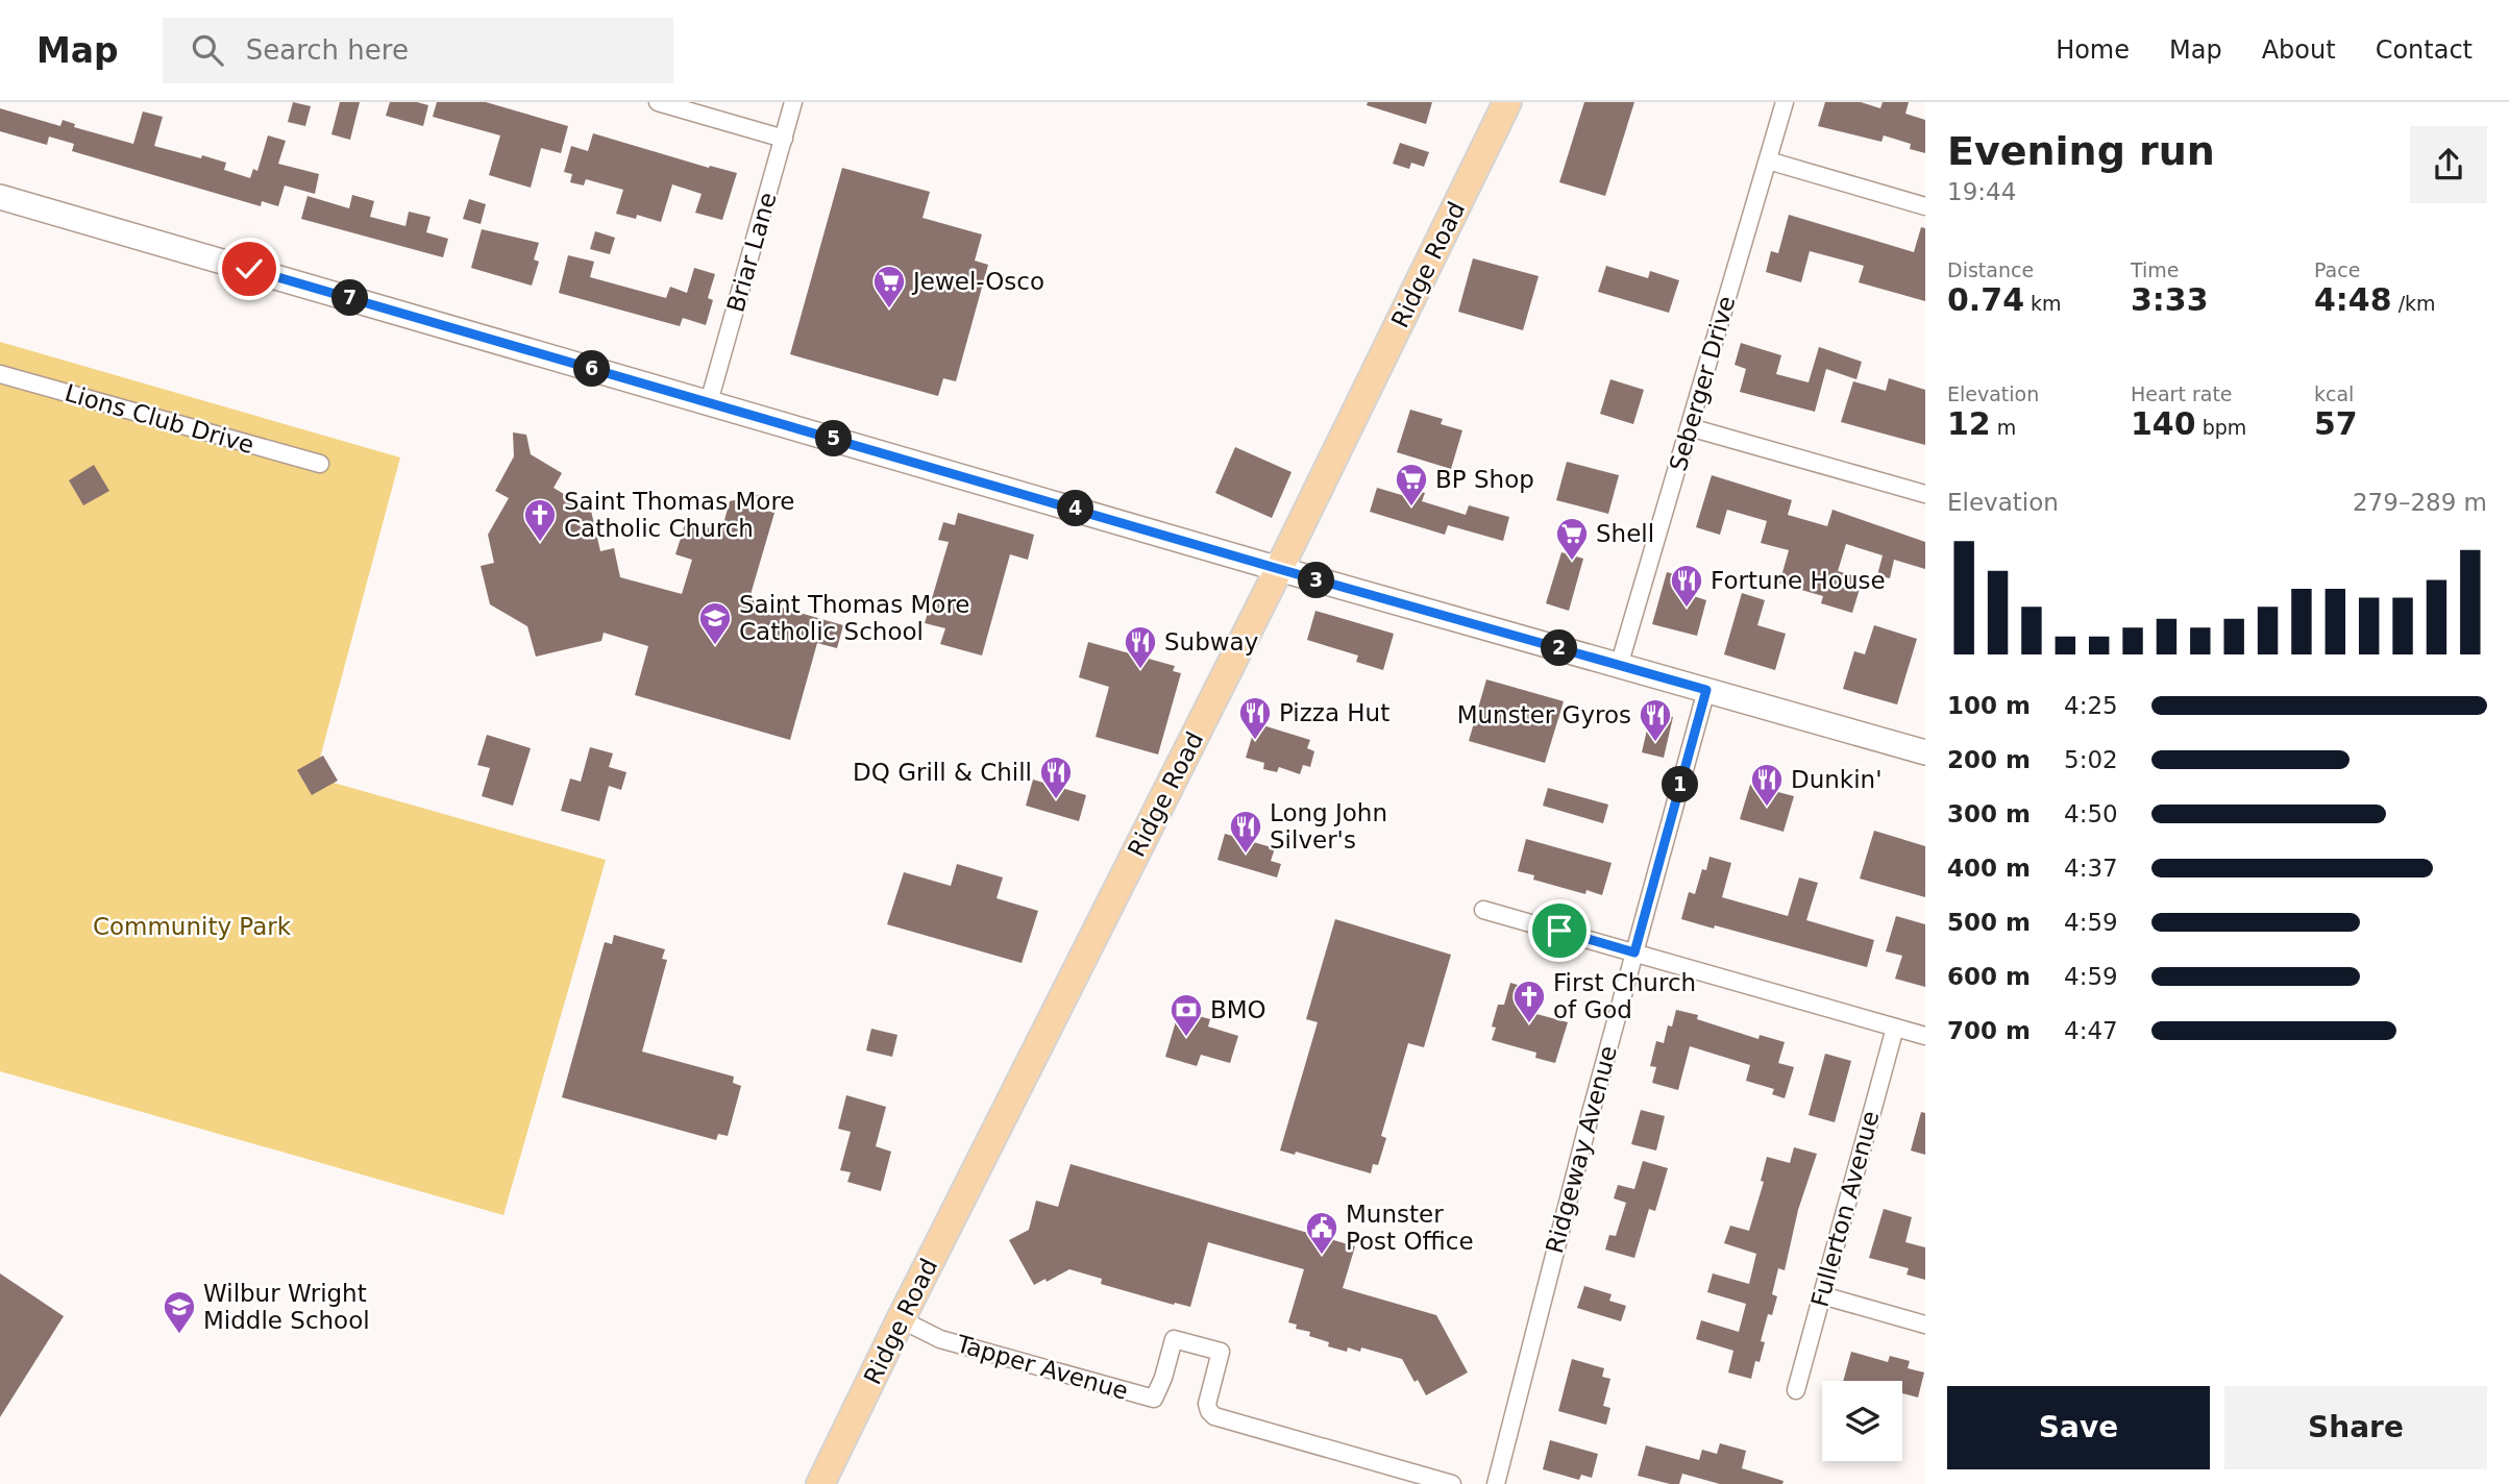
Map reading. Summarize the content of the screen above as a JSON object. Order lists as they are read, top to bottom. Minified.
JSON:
{"streets":{"main road":["Ridge Road"],"street":["Briar Lane","Seberger Drive","Lions Club Drive","Ridgeway Avenue","Fullerton Avenue","Tapper Avenue"]},"crossings":[["Ridge Road","Tapper Avenue"]],"parks":["Community Park"],"places":{"supermarket":["Jewel-Osco","BP Shop","Shell"],"church":["Saint Thomas More Catholic Church","First Church of God"],"restaurant":["Fortune House","Subway","Pizza Hut","Munster Gyros","DQ Grill & Chill","Dunkin'","Long John Silver's"],"school or university":["Saint Thomas More Catholic School","Wilbur Wright Middle School"],"bank":["BMO"],"public building":["Munster Post Office"]},"page":{"header":"Map","search":"Search here","nav":["Home","Map","About","Contact"],"heading":["Evening run","19:44"],"stats":[["Distance","0.74 km"],["Time","3:33"],["Pace","4:48 /km"],["Elevation","12 m"],["Heart rate","140 bpm"],["kcal","57"]],"pins":["7","6","5","4","3","2","1"],"chart":["Elevation","279–289 m"],"list":[{"name":"100 m","note":"4:25"},{"name":"200 m","note":"5:02"},{"name":"300 m","note":"4:50"},{"name":"400 m","note":"4:37"},{"name":"500 m","note":"4:59"},{"name":"600 m","note":"4:59"},{"name":"700 m","note":"4:47"}],"buttons":["Save","Share"]}}
